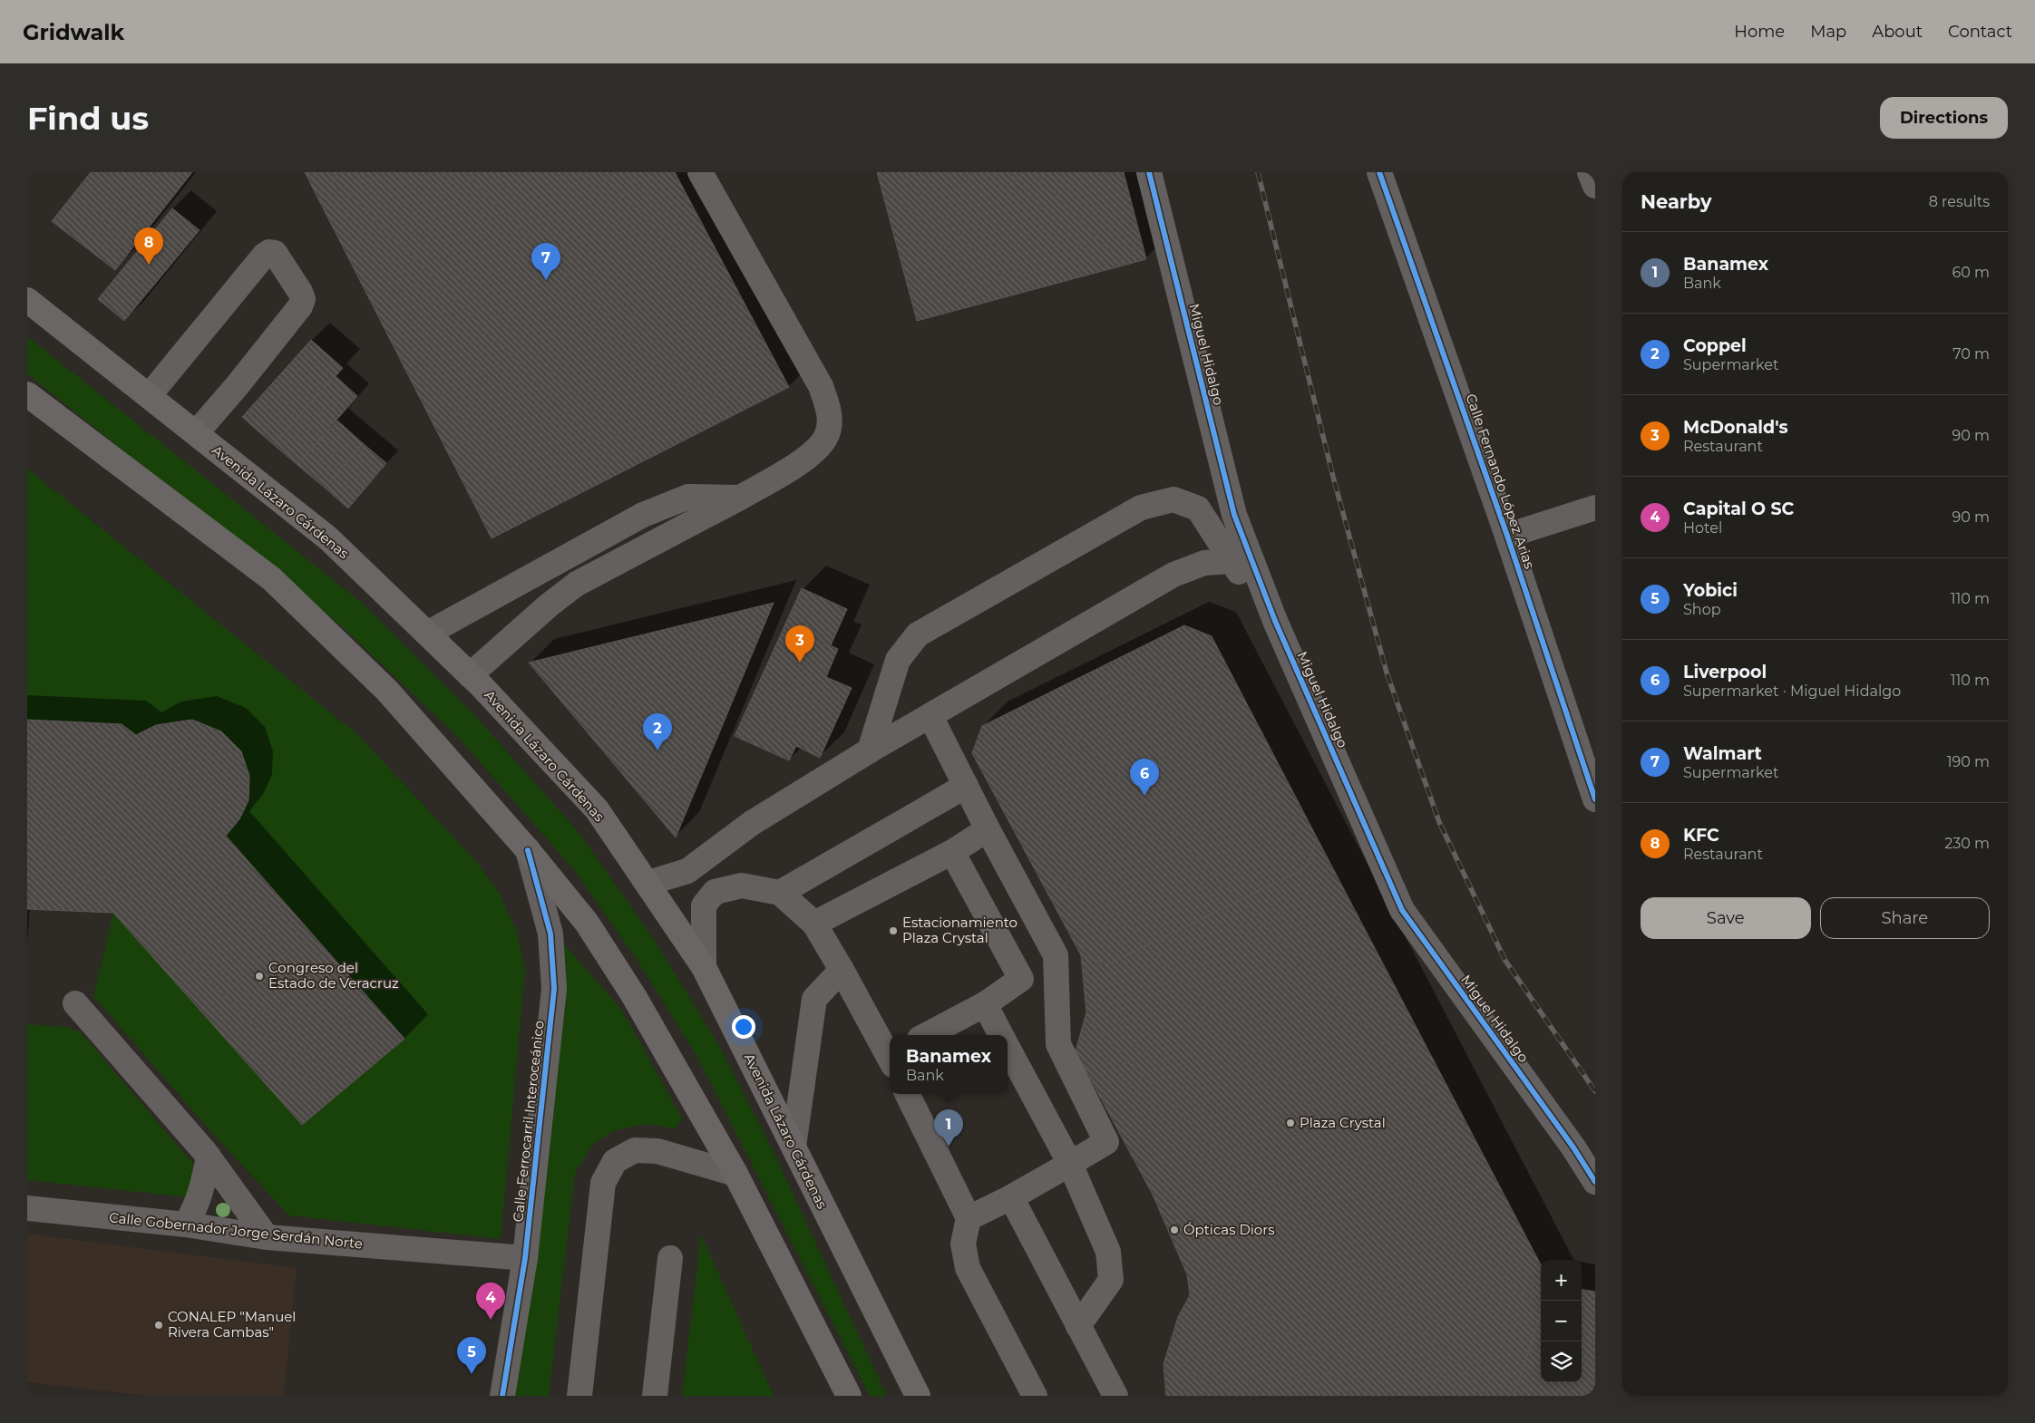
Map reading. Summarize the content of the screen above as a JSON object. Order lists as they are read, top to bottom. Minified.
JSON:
{"streets":{"highway":["Avenida Lázaro Cárdenas"],"street":["Miguel Hidalgo","Calle Fernando López Arias","Calle Ferrocarril Interoceánico","Calle Gobernador Jorge Serdán Norte"]},"crossings":[["Calle Ferrocarril Interoceánico","Calle Gobernador Jorge Serdán Norte"]],"places":["Estacionamiento Plaza Crystal","Congreso del Estado de Veracruz","Plaza Crystal","Ópticas Diors","CONALEP \"Manuel Rivera Cambas\""],"page":{"header":"Gridwalk","nav":["Home","Map","About","Contact"],"buttons":["Directions",["Save","Share"]],"title":"Find us","heading":["Nearby","8 results"],"pins":["8","7","3","2","6","1","4","5"],"list":[{"mark":"1","name":"Banamex","note":"Bank","value":"60 m"},{"mark":"2","name":"Coppel","note":"Supermarket","value":"70 m"},{"mark":"3","name":"McDonald's","note":"Restaurant","value":"90 m"},{"mark":"4","name":"Capital O SC","note":"Hotel","value":"90 m"},{"mark":"5","name":"Yobici","note":"Shop","value":"110 m"},{"mark":"6","name":"Liverpool","note":"Supermarket · Miguel Hidalgo","value":"110 m"},{"mark":"7","name":"Walmart","note":"Supermarket","value":"190 m"},{"mark":"8","name":"KFC","note":"Restaurant","value":"230 m"}],"popup":["Banamex","Bank"],"map_buttons":["+","−"]}}
